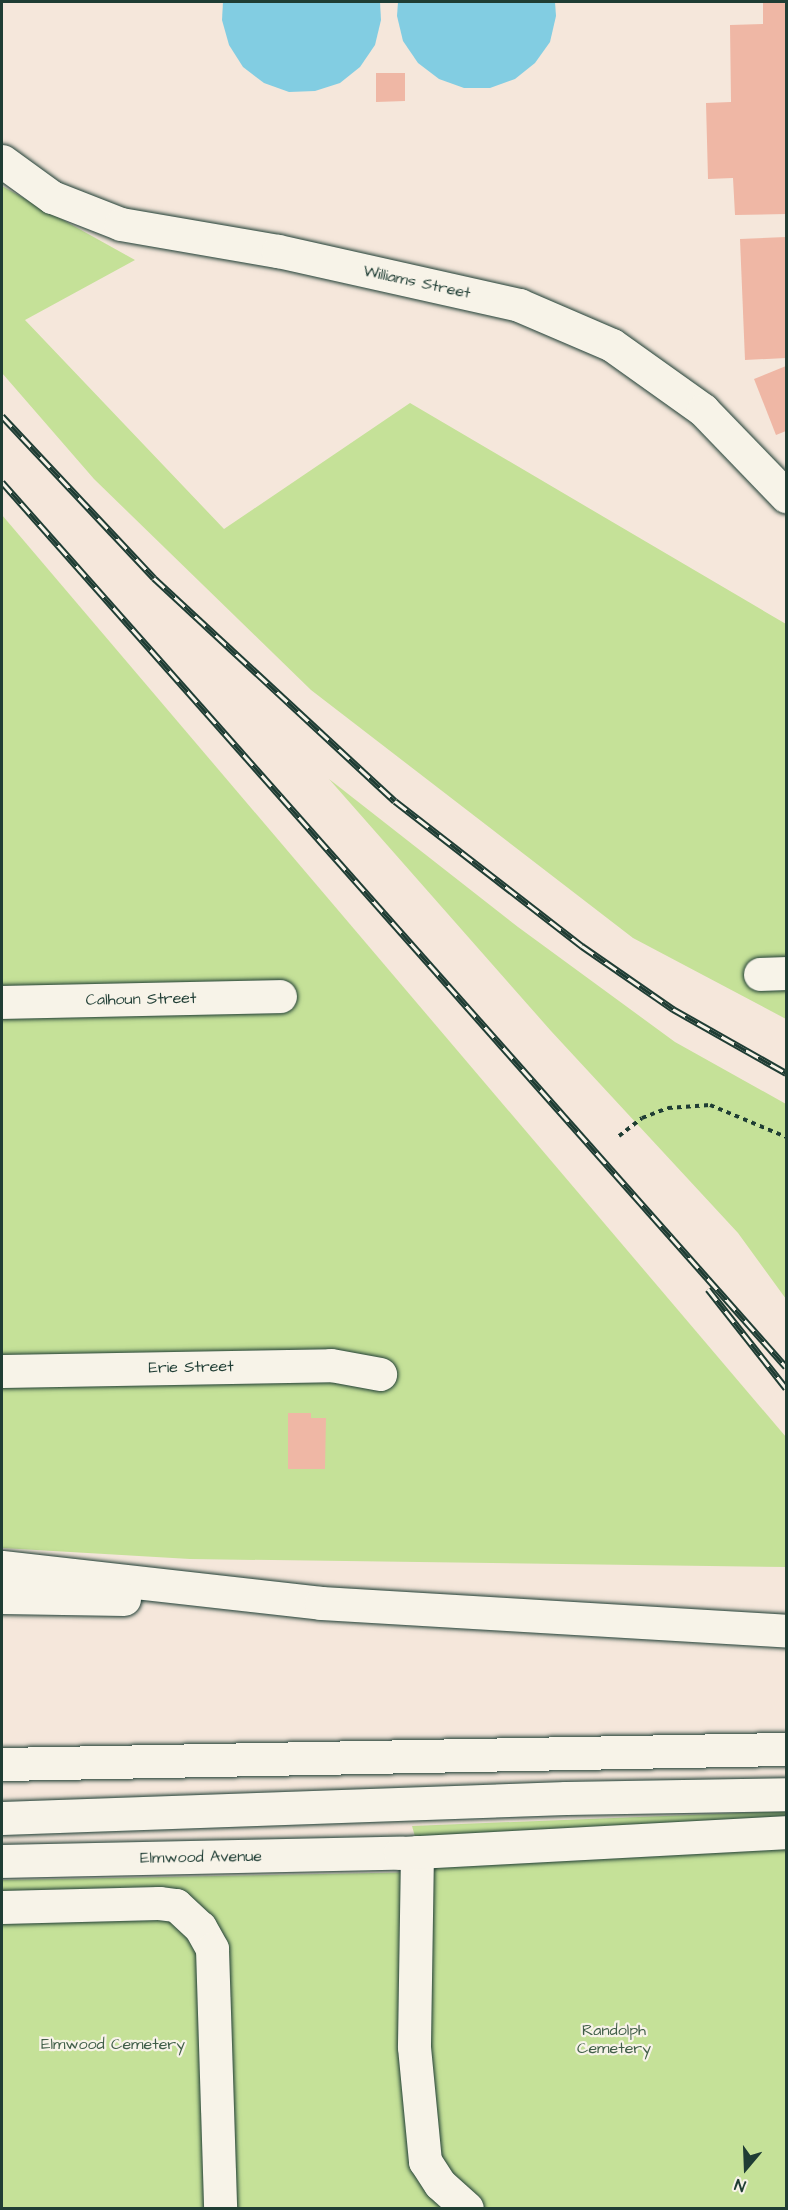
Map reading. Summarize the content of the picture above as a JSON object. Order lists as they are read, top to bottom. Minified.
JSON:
{"streets":{"main road":["Williams Street","Calhoun Street","Erie Street","Elmwood Avenue"]},"parks":["Randolph Cemetery","Elmwood Cemetery"],"north":"bottom"}
